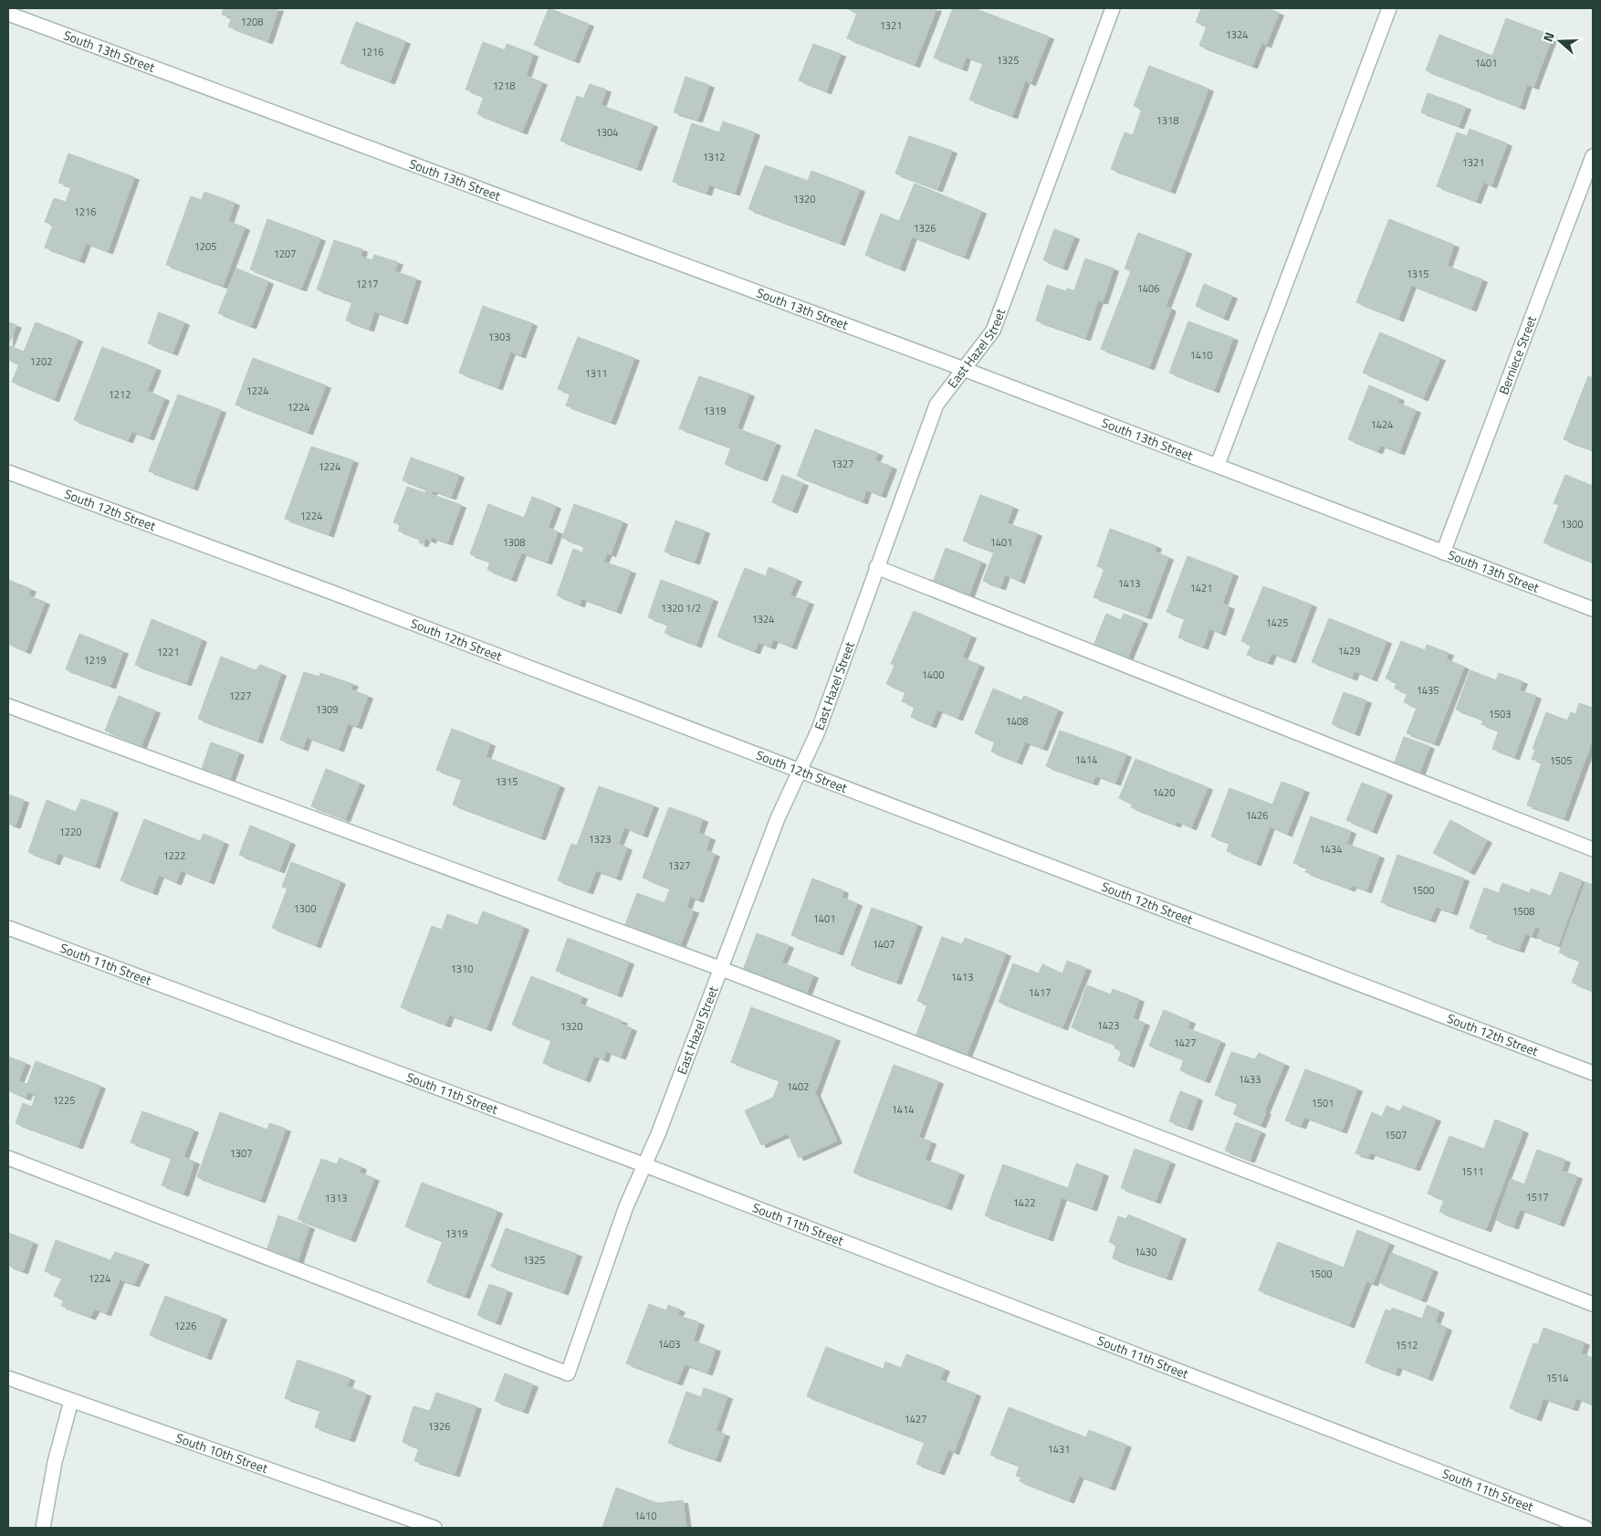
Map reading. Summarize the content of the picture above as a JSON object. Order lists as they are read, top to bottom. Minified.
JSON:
{"streets":{"street":["South 13th Street","East Hazel Street","Berniece Street","South 12th Street","South 11th Street","South 10th Street"]},"crossings":[["South 13th Street","East Hazel Street"],["South 13th Street","Berniece Street"],["East Hazel Street","South 12th Street"],["East Hazel Street","South 11th Street"]],"house_numbers":["1208","1321","1324","1216","1325","1401","1218","1318","1304","1312","1321","1320","1216","1326","1205","1207","1315","1217","1406","1303","1410","1202","1311","1224","1212","1224","1319","1424","1327","1224","1224","1300","1308","1401","1413","1421","1320 1/2","1324","1425","1429","1221","1219","1400","1435","1227","1309","1503","1408","1414","1505","1315","1420","1426","1220","1323","1434","1222","1327","1500","1300","1508","1401","1407","1310","1413","1417","1423","1320","1427","1433","1402","1225","1501","1414","1507","1307","1511","1517","1313","1422","1319","1430","1325","1500","1224","1226","1403","1512","1514","1427","1326","1431","1410"],"north":"left"}
